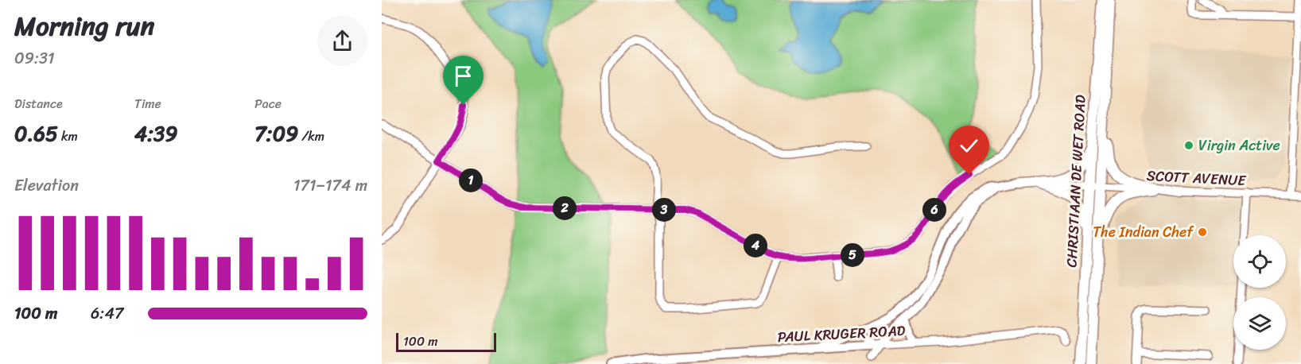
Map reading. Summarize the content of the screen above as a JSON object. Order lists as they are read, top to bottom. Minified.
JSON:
{"streets":{"main road":["CHRISTIAAN DE WET ROAD"],"street":["SCOTT AVENUE","PAUL KRUGER ROAD"]},"crossings":[["SCOTT AVENUE","CHRISTIAAN DE WET ROAD"]],"places":["Virgin Active","The Indian Chef"],"scale_bar":"100 m","page":{"heading":["Morning run","09:31"],"stats":[["Distance","0.65 km"],["Time","4:39"],["Pace","7:09 /km"]],"chart":["Elevation","171–174 m"],"pins":["1","2","3","6","4","5"],"list":[{"name":"100 m","note":"6:47"}],"scale":"100 m"}}
